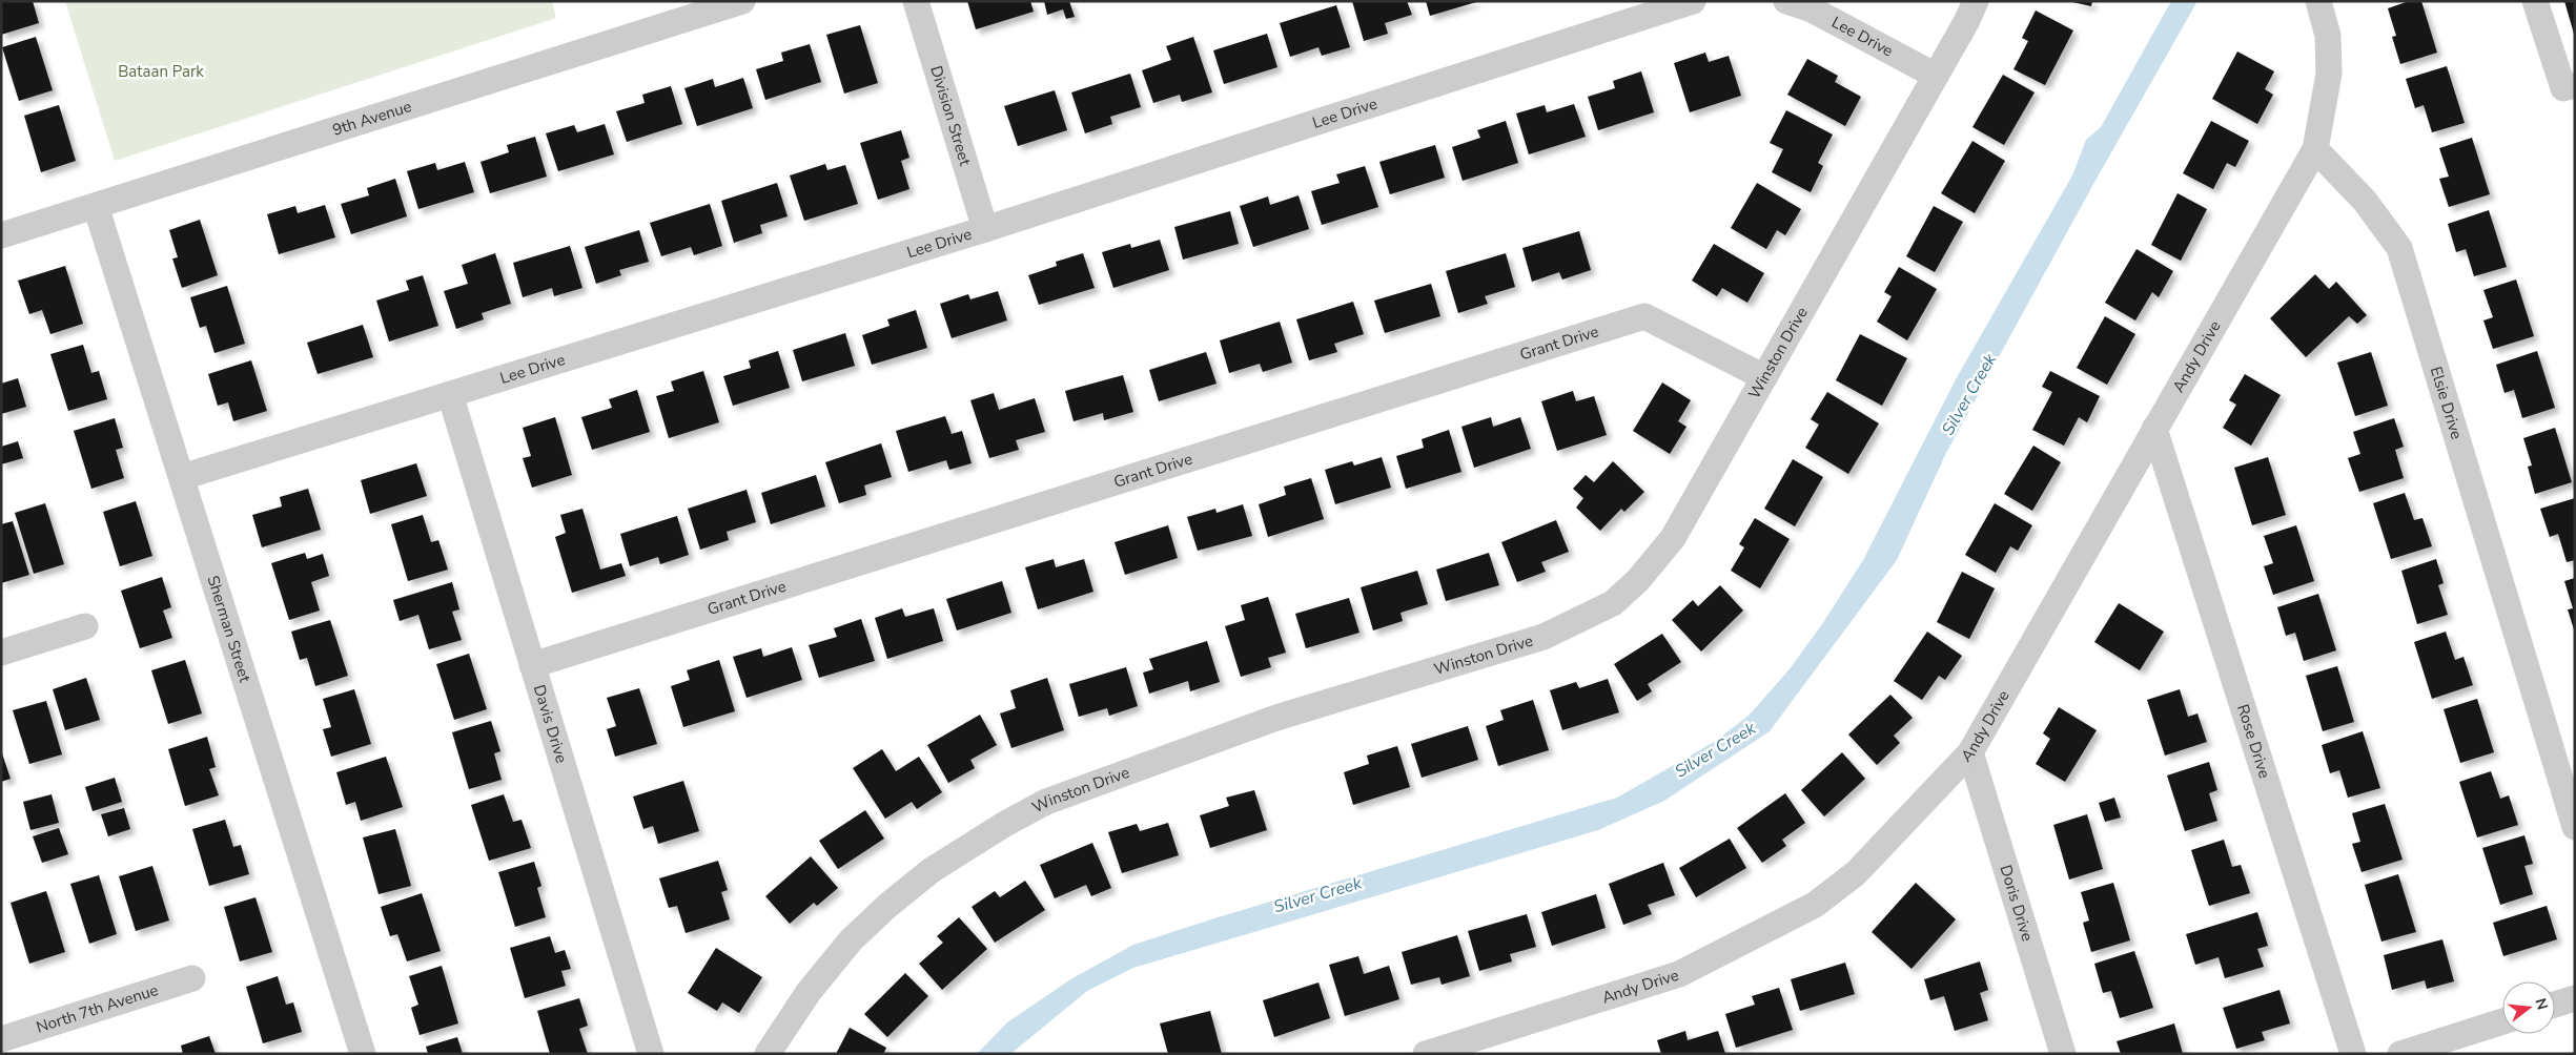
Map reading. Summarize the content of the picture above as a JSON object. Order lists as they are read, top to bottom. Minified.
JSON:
{"streets":{"street":["Lee Drive","Division Street","9th Avenue","Grant Drive","Winston Drive","Andy Drive","Elsie Drive","Sherman Street","Davis Drive","Rose Drive","Doris Drive","North 7th Avenue"]},"crossings":[["Lee Drive","Division Street"],["Lee Drive","Winston Drive"],["Lee Drive","Sherman Street"],["Lee Drive","Davis Drive"],["9th Avenue","Sherman Street"],["Grant Drive","Winston Drive"],["Grant Drive","Davis Drive"],["Andy Drive","Elsie Drive"],["Andy Drive","Rose Drive"],["Andy Drive","Doris Drive"]],"water":["Silver Creek"],"parks":["Bataan Park"],"north":"right"}
